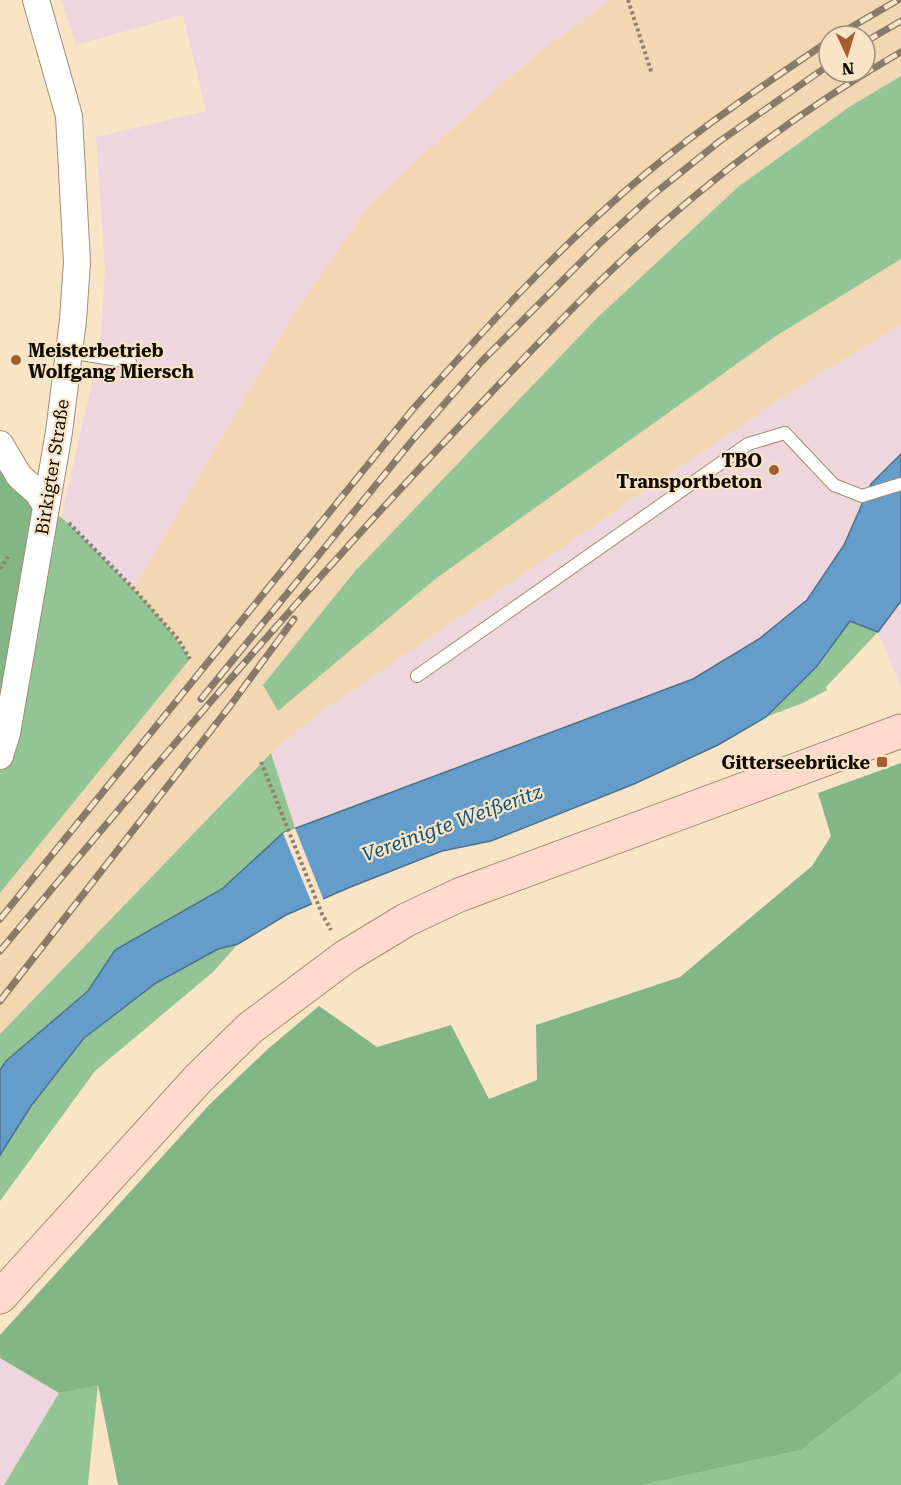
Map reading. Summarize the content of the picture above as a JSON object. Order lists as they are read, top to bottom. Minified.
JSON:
{"streets":{"street":["Birkigter Straße"]},"water":["Vereinigte Weißeritz"],"places":{"other":["Meisterbetrieb Wolfgang Miersch","TBO Transportbeton"],"transit":["Gitterseebrücke"]},"north":"bottom"}
